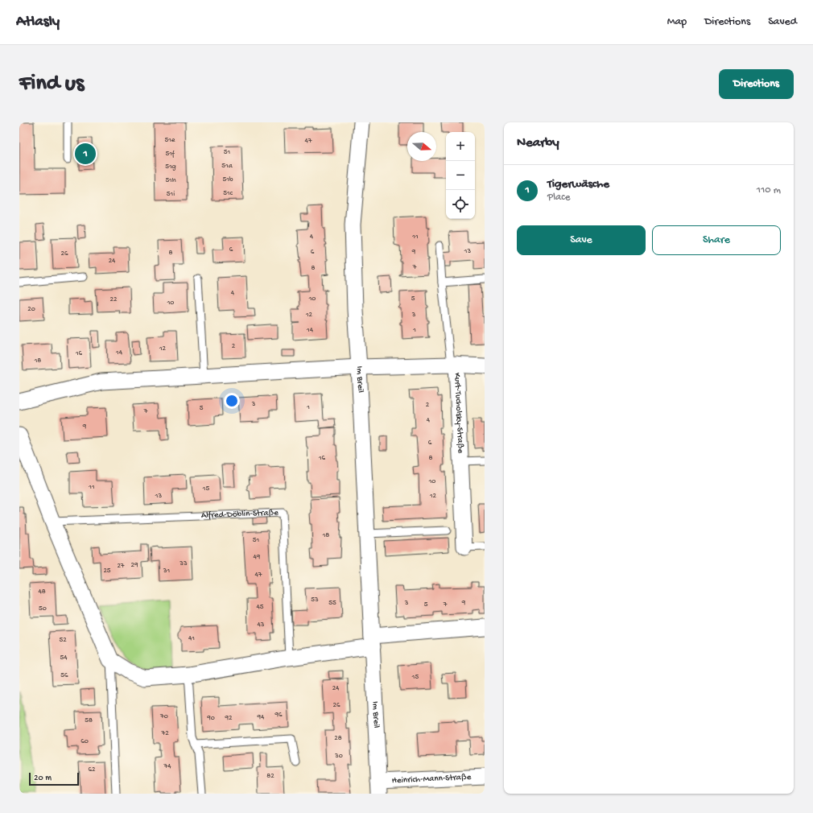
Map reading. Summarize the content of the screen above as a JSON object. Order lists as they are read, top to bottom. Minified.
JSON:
{"streets":{"street":["Im Breil","Kurt-Tucholsky-Straße","Heinrich-Mann-Straße"],"lane":["Alfred-Döblin-Straße"]},"crossings":[["Im Breil","Kurt-Tucholsky-Straße"],["Im Breil","Heinrich-Mann-Straße"]],"house_numbers":["51e","47","51","51f","51a","51g","51b","51h","51c","51i","4","11","6","13","6","9","8","26","24","7","8","4","10","5","22","10","20","12","3","14","1","2","12","14","16","18","3","2","1","5","7","4","9","6","16","8","10","11","15","13","12","18","51","49","33","29","27","25","31","47","48","53","55","3","9","5","7","45","50","43","41","52","54","56","15","24","26","96","70","94","90","92","58","72","28","60","30","74","62","82"],"scale_bar":"20 m","north":"right","page":{"header":"Atlasly","nav":["Map","Directions","Saved"],"buttons":["Directions",["Save","Share"]],"title":"Find us","heading":"Nearby","map_buttons":["+","−"],"pins":"1","list":[{"mark":"1","name":"Tigerwäsche","note":"Place","value":"110 m"}],"scale":"20 m"}}
